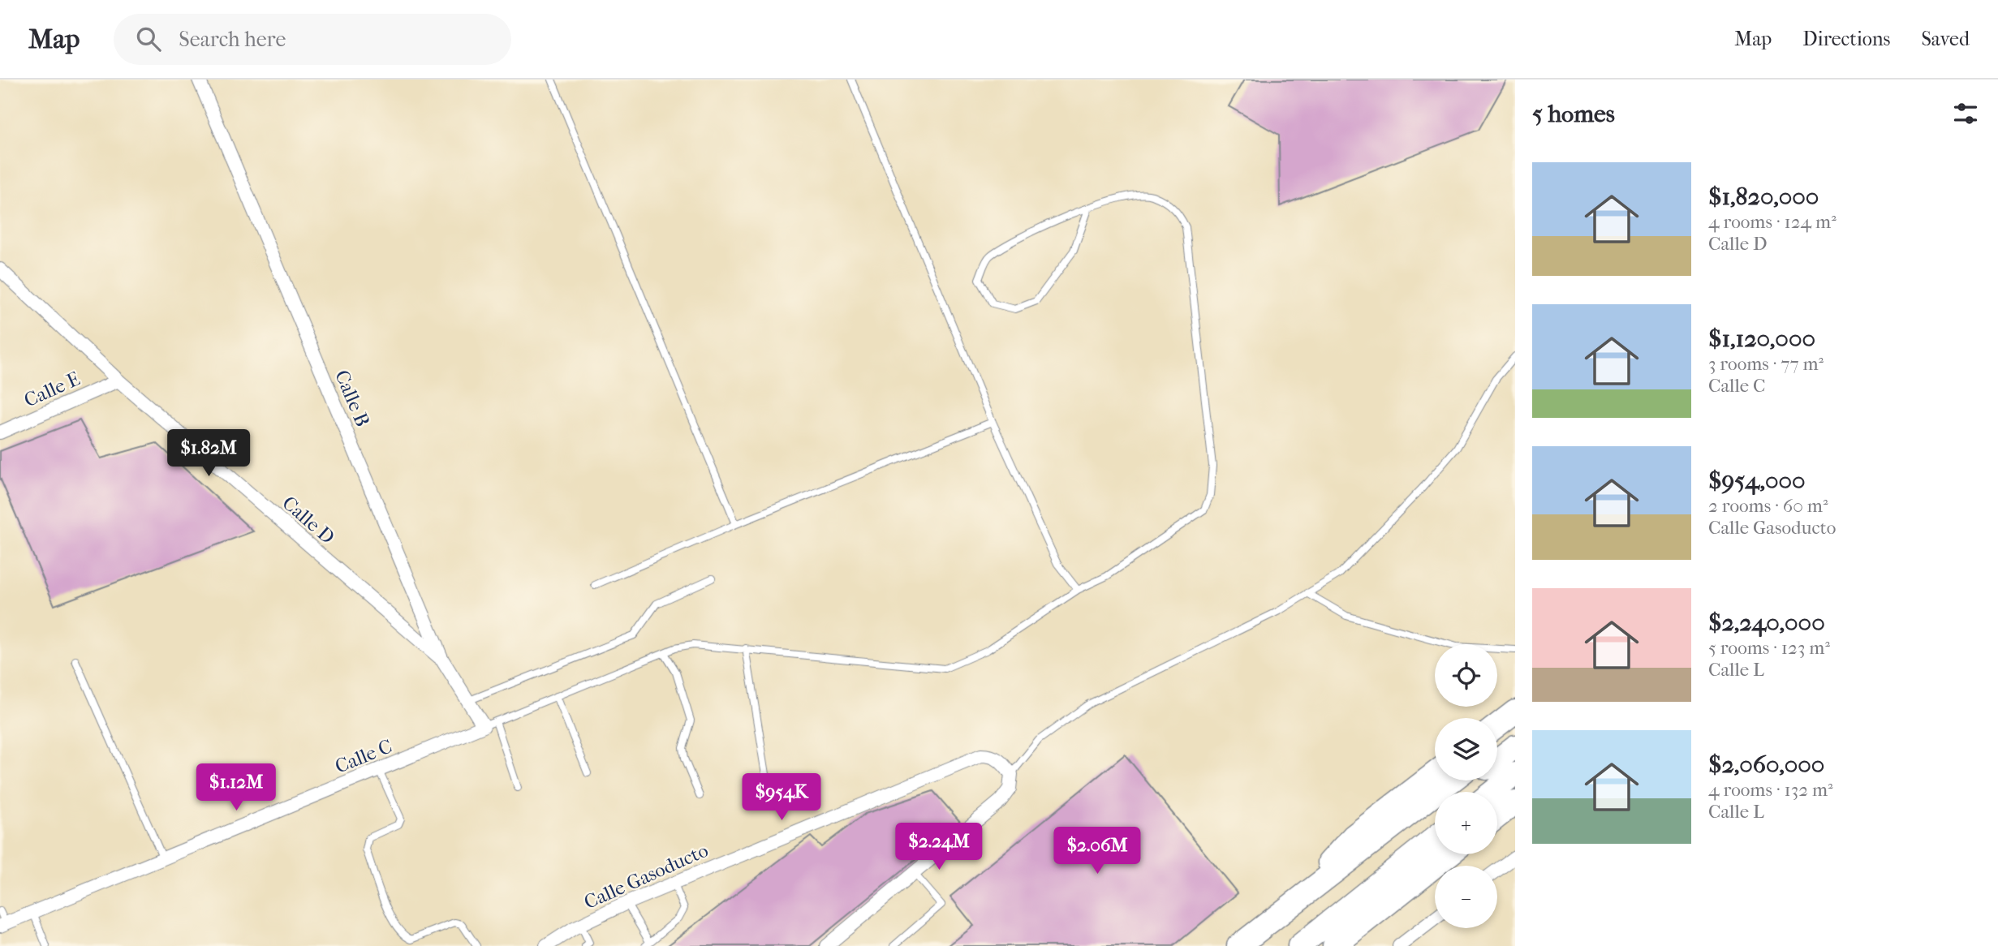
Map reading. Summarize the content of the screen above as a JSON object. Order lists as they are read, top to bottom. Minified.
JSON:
{"streets":{"street":["Calle E","Calle B","Calle D","Calle C","Calle Gasoducto"]},"crossings":[["Calle E","Calle D"],["Calle B","Calle D"],["Calle B","Calle C"]],"page":{"header":"Map","search":"Search here","nav":["Map","Directions","Saved"],"heading":"5 homes","list":[{"name":"$1,820,000","note":"4 rooms · 124 m² · Calle D"},{"name":"$1,120,000","note":"3 rooms · 77 m² · Calle C"},{"name":"$954,000","note":"2 rooms · 60 m² · Calle Gasoducto"},{"name":"$2,240,000","note":"5 rooms · 123 m² · Calle L"},{"name":"$2,060,000","note":"4 rooms · 132 m² · Calle L"}],"price":["$1.82M","$1.12M","$954K","$2.24M","$2.06M"],"map_buttons":["+","−"]}}
